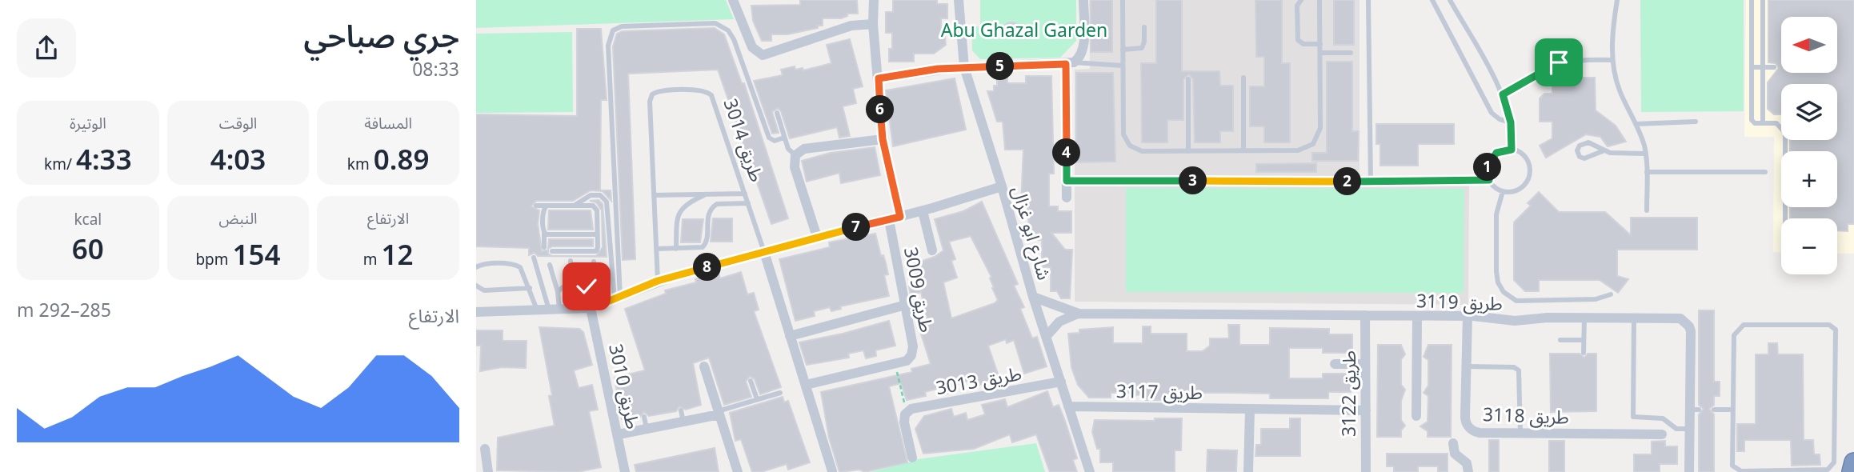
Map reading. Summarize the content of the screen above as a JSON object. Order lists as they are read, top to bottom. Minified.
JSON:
{"streets":{"street":["طريق 3014","شارع ابو غزال","طريق 3009","طريق 3119","طريق 3013","طريق 3010","طريق 3117","طريق 3122","طريق 3118"]},"crossings":[["شارع ابو غزال","طريق 3013"],["شارع ابو غزال","طريق 3117"],["طريق 3119","طريق 3122"],["طريق 3119","طريق 3118"],["طريق 3117","طريق 3122"]],"parks":["Abu Ghazal Garden"],"north":"left","page":{"heading":["جري صباحي","08:33"],"map_buttons":["+","−"],"pins":["5","6","4","1","3","2","7","8"],"stats":[["المسافة","0.89 km"],["الوقت","4:03"],["الوتيرة","4:33 /km"],["الارتفاع","12 m"],["النبض","154 bpm"],["kcal","60"]],"chart":["الارتفاع","285–292 m"]}}
